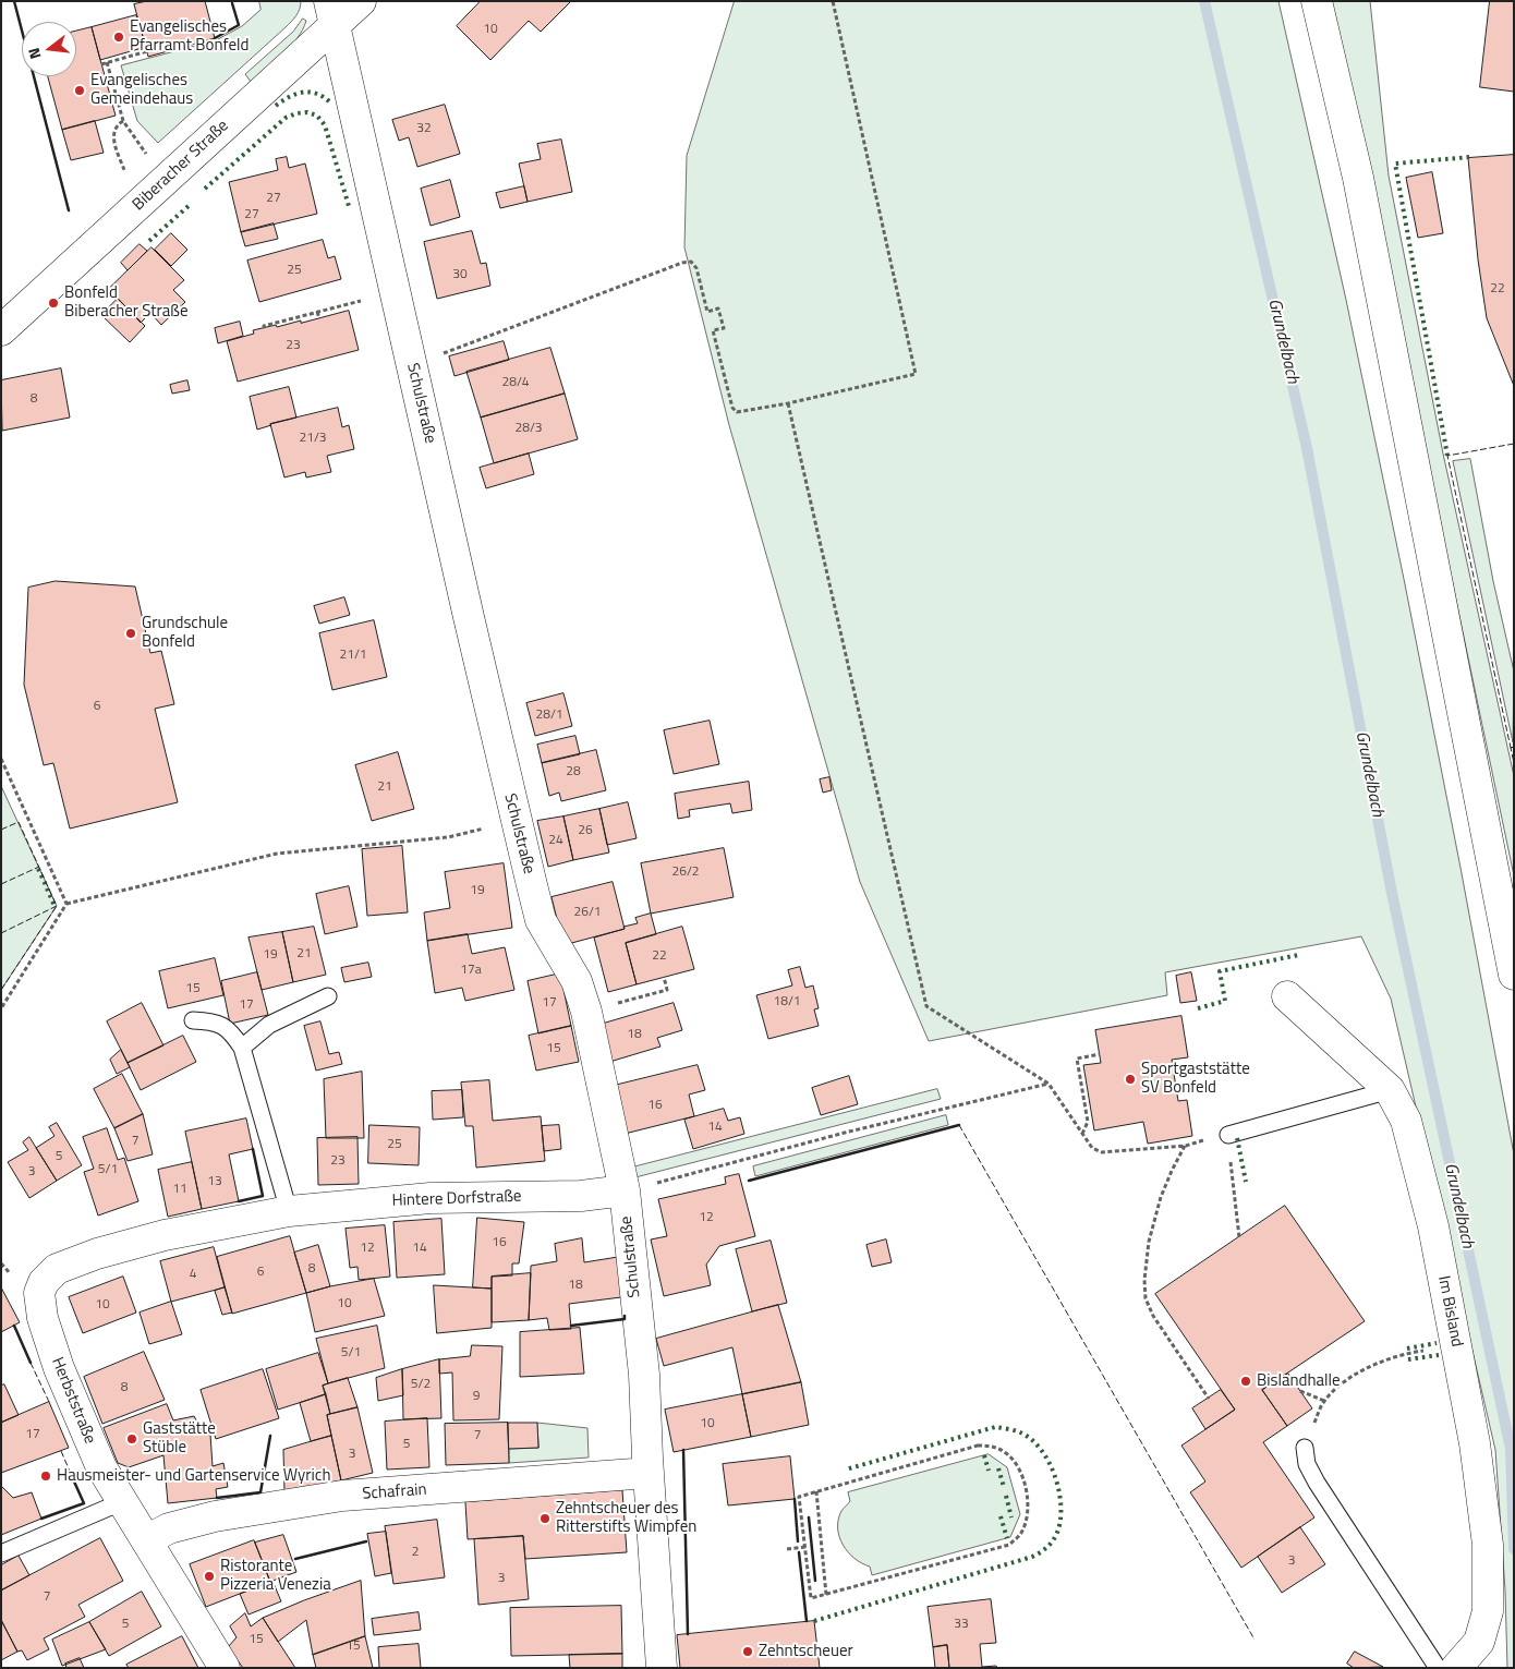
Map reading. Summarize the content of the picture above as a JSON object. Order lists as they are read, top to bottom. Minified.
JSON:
{"streets":{"street":["Biberacher Straße","Schulstraße","Hintere Dorfstraße","Im Bisland","Herbststraße","Schafrain"]},"crossings":[["Biberacher Straße","Schulstraße"],["Schulstraße","Hintere Dorfstraße"],["Schulstraße","Schafrain"],["Hintere Dorfstraße","Herbststraße"],["Herbststraße","Schafrain"]],"water":["Grundelbach"],"places":["Evangelisches Pfarramt Bonfeld","Evangelisches Gemeindehaus","Bonfeld Biberacher Straße","Grundschule Bonfeld","Sportgaststätte SV Bonfeld","Bislandhalle","Gaststätte Stüble","Hausmeister- und Gartenservice Wyrich","Zehntscheuer des Ritterstifts Wimpfen","Ristorante Pizzeria Venezia","Zehntscheuer"],"house_numbers":["10","32","27","27","25","30","22","23","28/4","8","28/3","21/3","21/1","6","28/1","28","21","26","24","26/2","19","26/1","21","19","22","17a","15","18/1","17","17","18","15","16","14","7","25","5","23","5/1","3","13","11","12","16","12","14","8","6","4","18","10","10","5/1","5/2","8","9","10","17","7","5","3","2","3","3","7","5","33","15","15"],"north":"left"}
